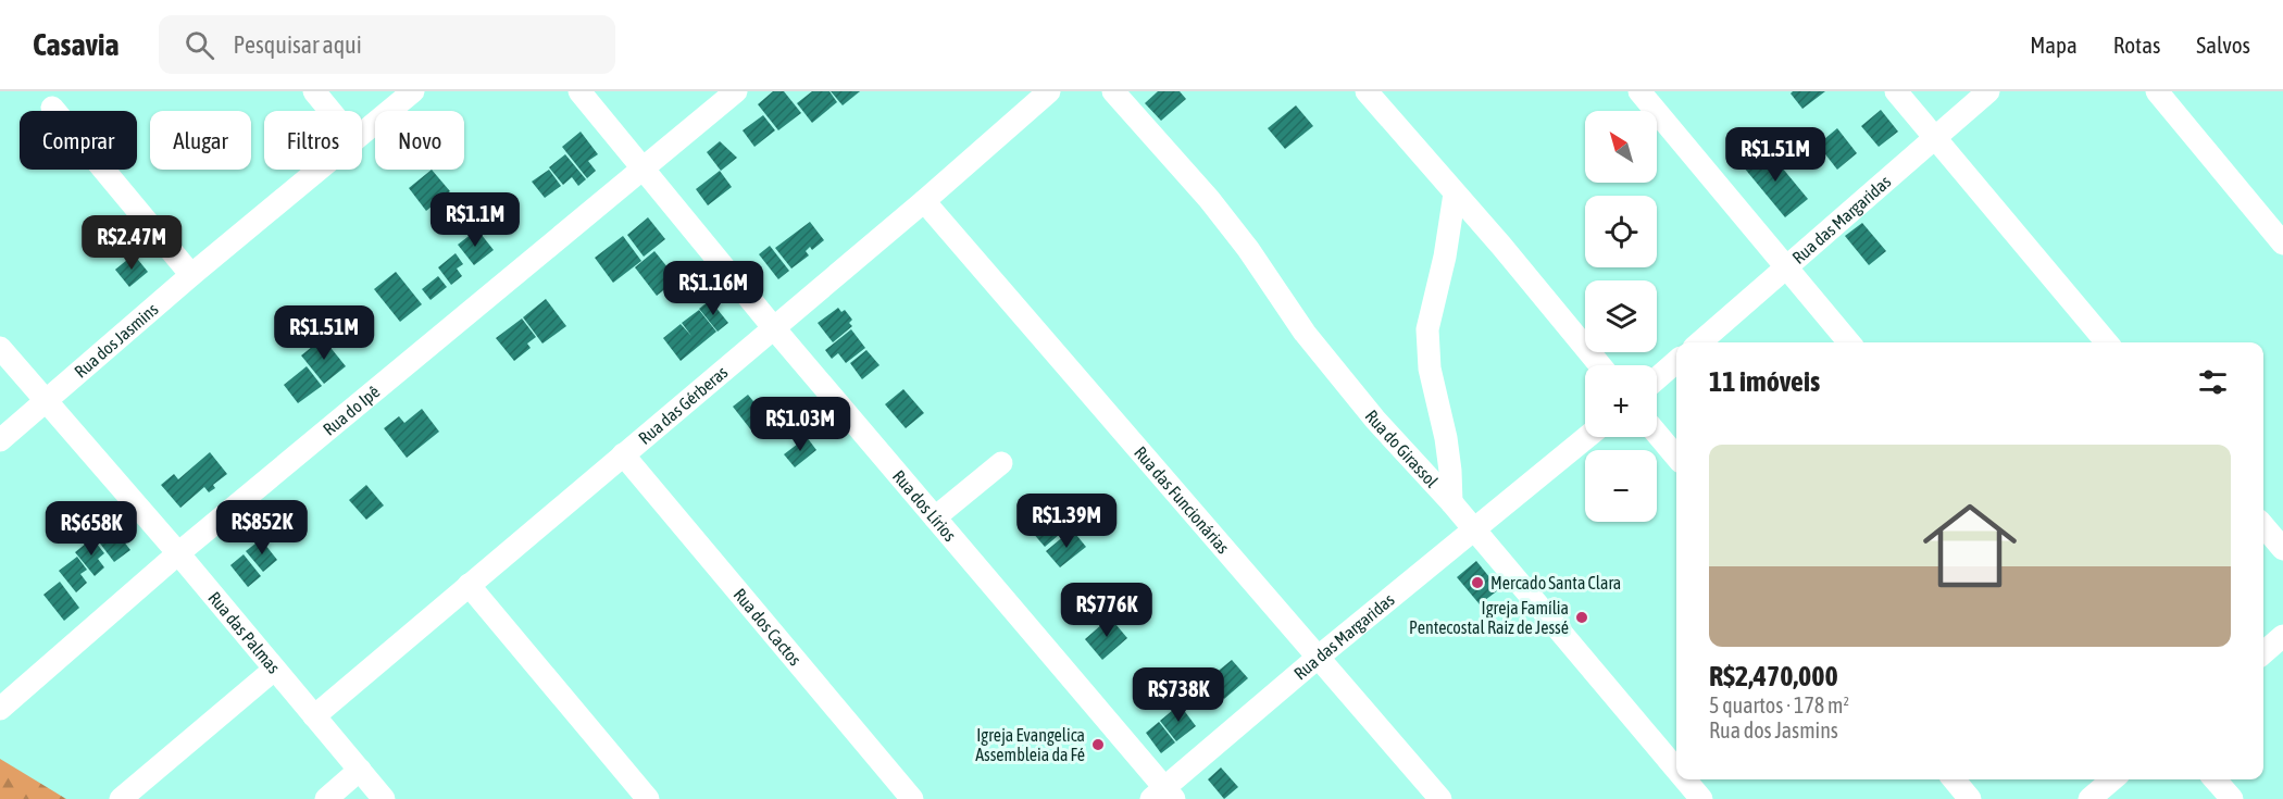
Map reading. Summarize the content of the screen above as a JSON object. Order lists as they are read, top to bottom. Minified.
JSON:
{"streets":{"street":["Rua das Margaridas","Rua dos Jasmins","Rua das Gérberas","Rua do Ipê","Rua do Girassol","Rua das Funcionárias","Rua dos Lírios","Rua dos Cactos","Rua das Palmas"]},"crossings":[["Rua das Margaridas","Rua do Girassol"],["Rua das Margaridas","Rua das Funcionárias"],["Rua das Margaridas","Rua dos Lírios"],["Rua dos Jasmins","Rua das Palmas"],["Rua das Gérberas","Rua das Funcionárias"],["Rua das Gérberas","Rua dos Lírios"],["Rua das Gérberas","Rua dos Cactos"],["Rua das Gérberas","Rua das Palmas"],["Rua do Ipê","Rua dos Lírios"],["Rua do Ipê","Rua das Palmas"]],"places":["Mercado Santa Clara","Igreja Família Pentecostal Raiz de Jessé","Igreja Evangelica Assembleia da Fé"],"north":"top left","page":{"header":"Casavia","search":"Pesquisar aqui","nav":["Mapa","Rotas","Salvos"],"map_buttons":["+","−"],"chip":["Comprar","Alugar","Filtros","Novo"],"price":["R$1.51M","R$1.1M","R$2.47M","R$1.16M","R$1.51M","R$1.03M","R$1.39M","R$852K","R$658K","R$776K","R$738K"],"heading":"11 imóveis","list":[{"name":"R$2,470,000","note":"5 quartos · 178 m² · Rua dos Jasmins"}]}}
